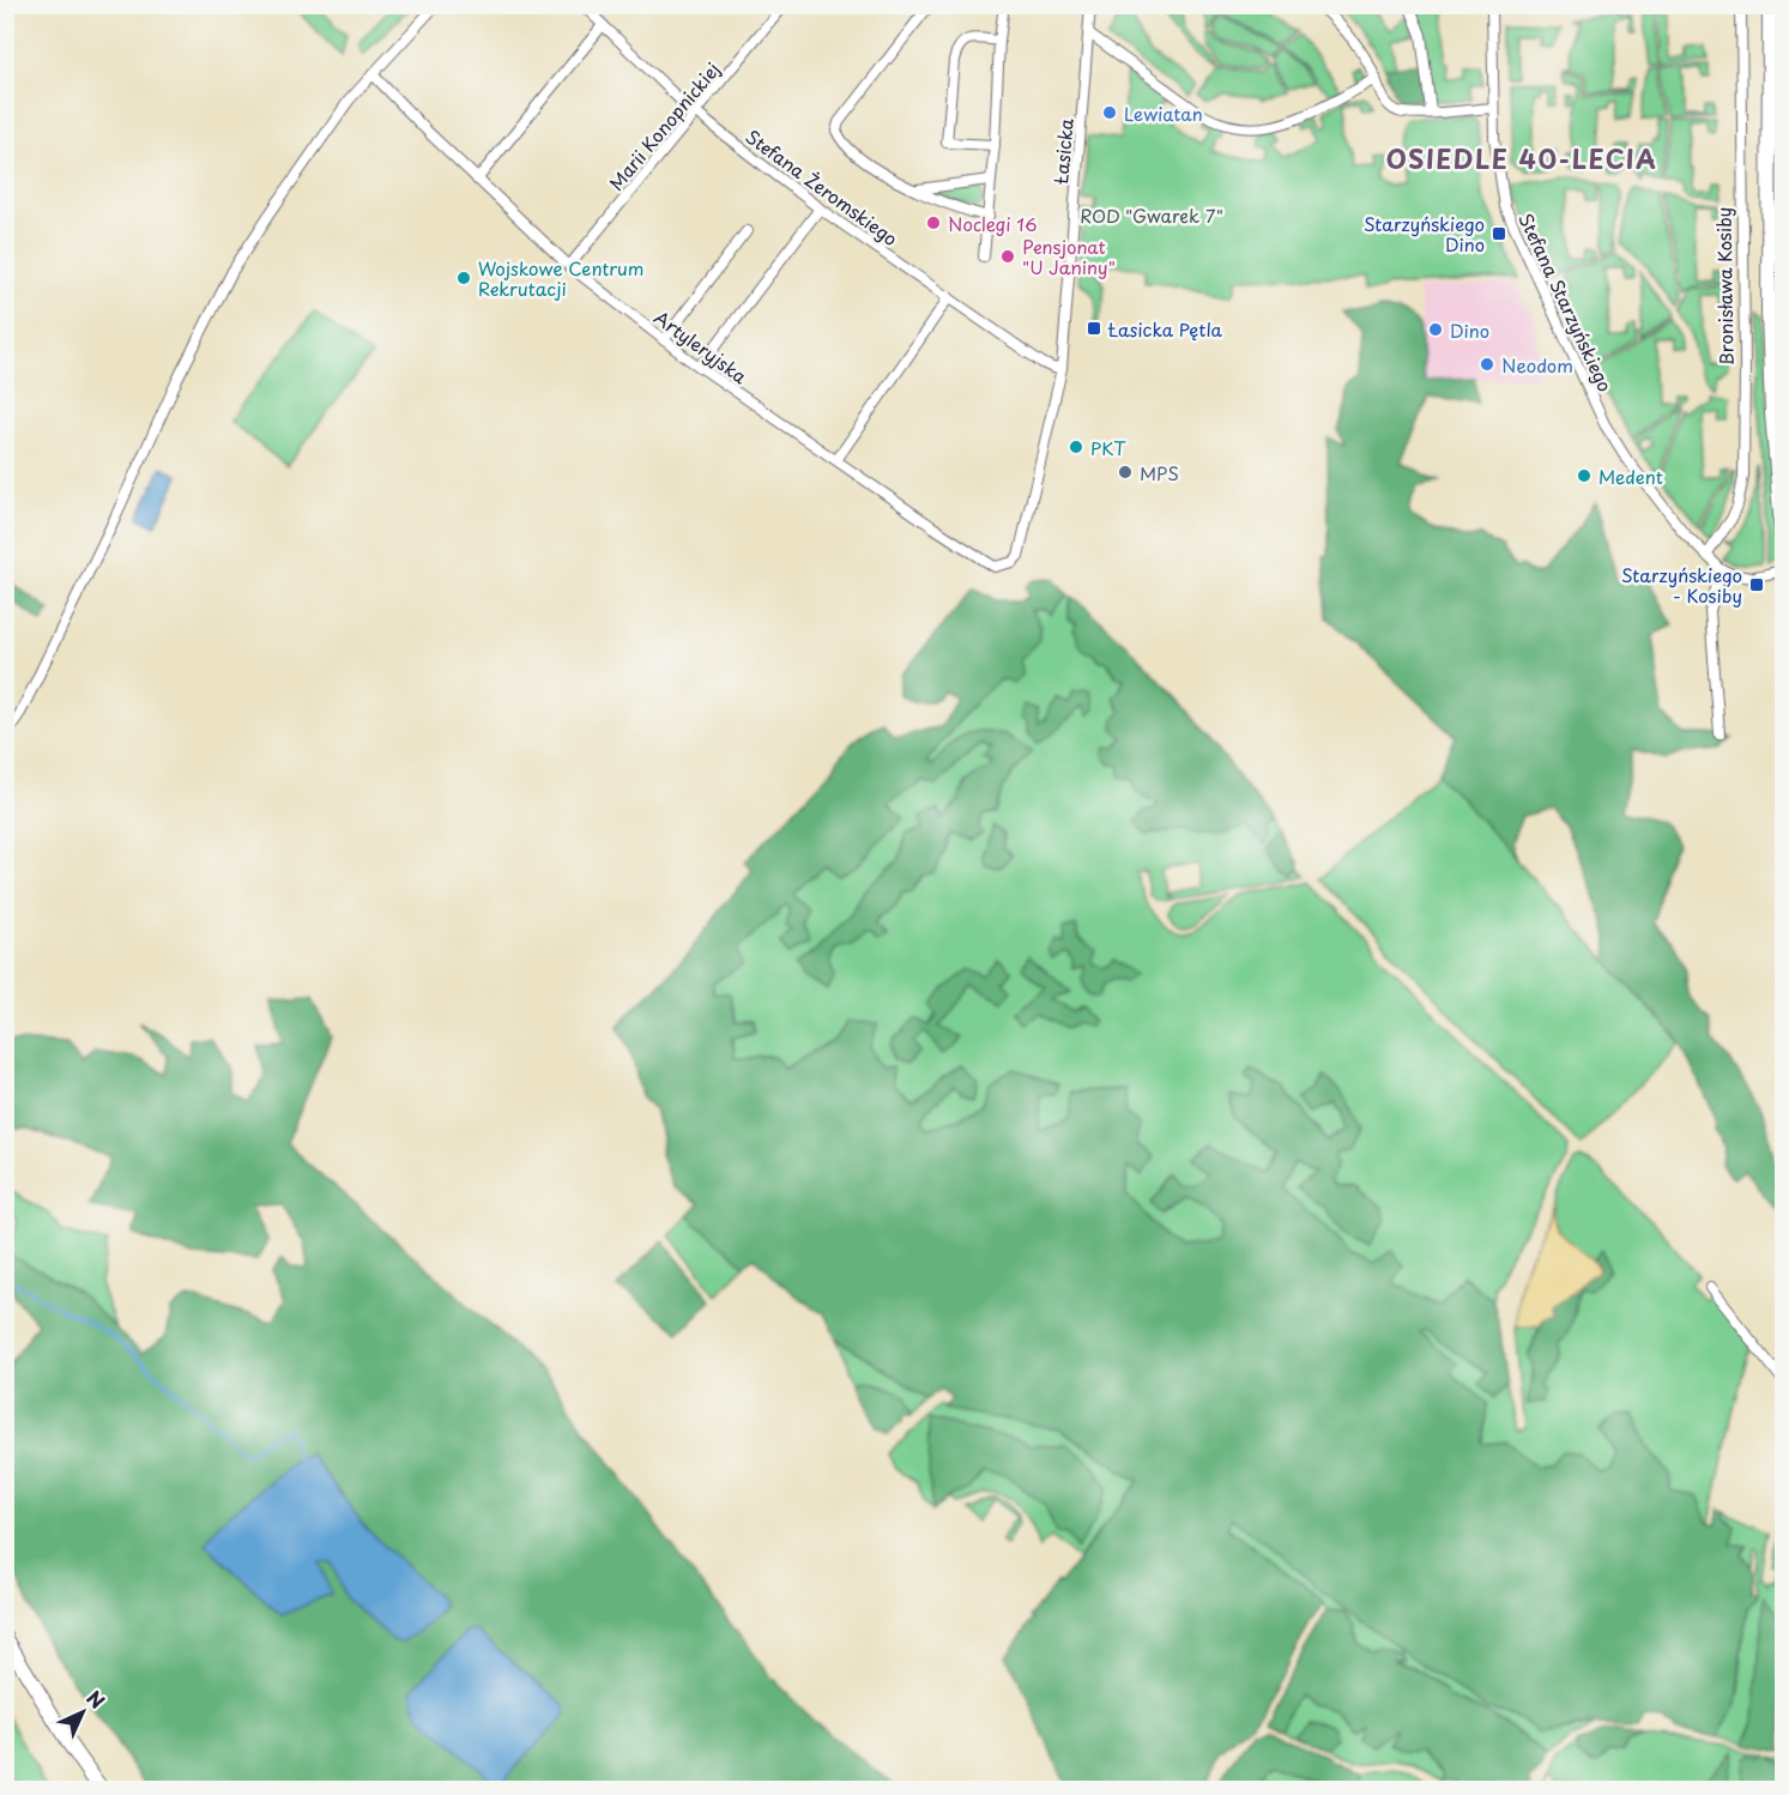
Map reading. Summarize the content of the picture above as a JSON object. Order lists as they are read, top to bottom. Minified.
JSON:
{"streets":{"street":["Marii Konopnickiej","Łasicka","Stefana Żeromskiego","Bronisława Kosiby","Stefana Starzyńskiego","Artyleryjska"]},"crossings":[["Marii Konopnickiej","Stefana Żeromskiego"],["Marii Konopnickiej","Artyleryjska"],["Łasicka","Stefana Żeromskiego"],["Łasicka","Artyleryjska"],["Stefana Żeromskiego","Artyleryjska"],["Bronisława Kosiby","Stefana Starzyńskiego"]],"districts":["OSIEDLE 40-LECIA"],"parks":["ROD \"Gwarek 7\""],"places":{"other":["Lewiatan","Noclegi 16","Pensjonat \"U Janiny\"","Wojskowe Centrum Rekrutacji","Dino","Neodom","PKT","MPS","Medent"],"transit":["Starzyńskiego Dino","Łasicka Pętla","Starzyńskiego - Kosiby"]},"north":"top right"}
